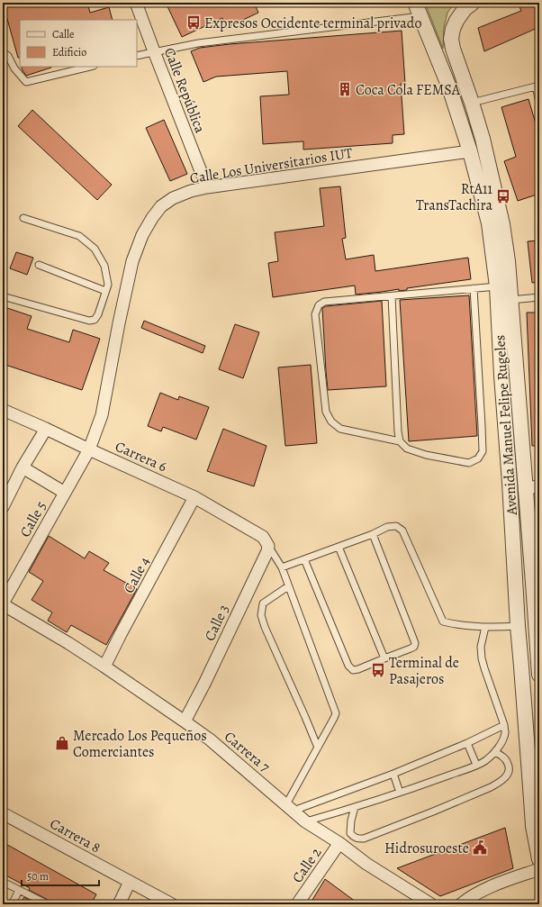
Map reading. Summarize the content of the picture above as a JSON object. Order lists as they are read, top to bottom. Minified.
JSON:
{"streets":{"street":["Calle República","Calle Los Universitarios IUT","Avenida Manuel Felipe Rugeles","Carrera 6","Calle 5","Calle 4","Calle 3","Carrera 7","Carrera 8","Calle 2"]},"crossings":[["Calle República","Calle Los Universitarios IUT"],["Calle Los Universitarios IUT","Avenida Manuel Felipe Rugeles"],["Calle Los Universitarios IUT","Carrera 6"],["Calle Los Universitarios IUT","Calle 5"],["Carrera 6","Calle 5"],["Carrera 6","Calle 4"],["Carrera 6","Calle 3"],["Calle 5","Carrera 7"],["Calle 4","Carrera 7"],["Calle 3","Carrera 7"],["Carrera 7","Calle 2"]],"places":{"bus stop":["Expresos Occidente terminal privado","RtA11 TransTachira","Terminal de Pasajeros"],"building":["Coca Cola FEMSA"],"shop":["Mercado Los Pequeños Comerciantes"],"public building":["Hidrosuroeste"]},"legend":["Calle","Edificio"],"scale_bar":"50 m"}
